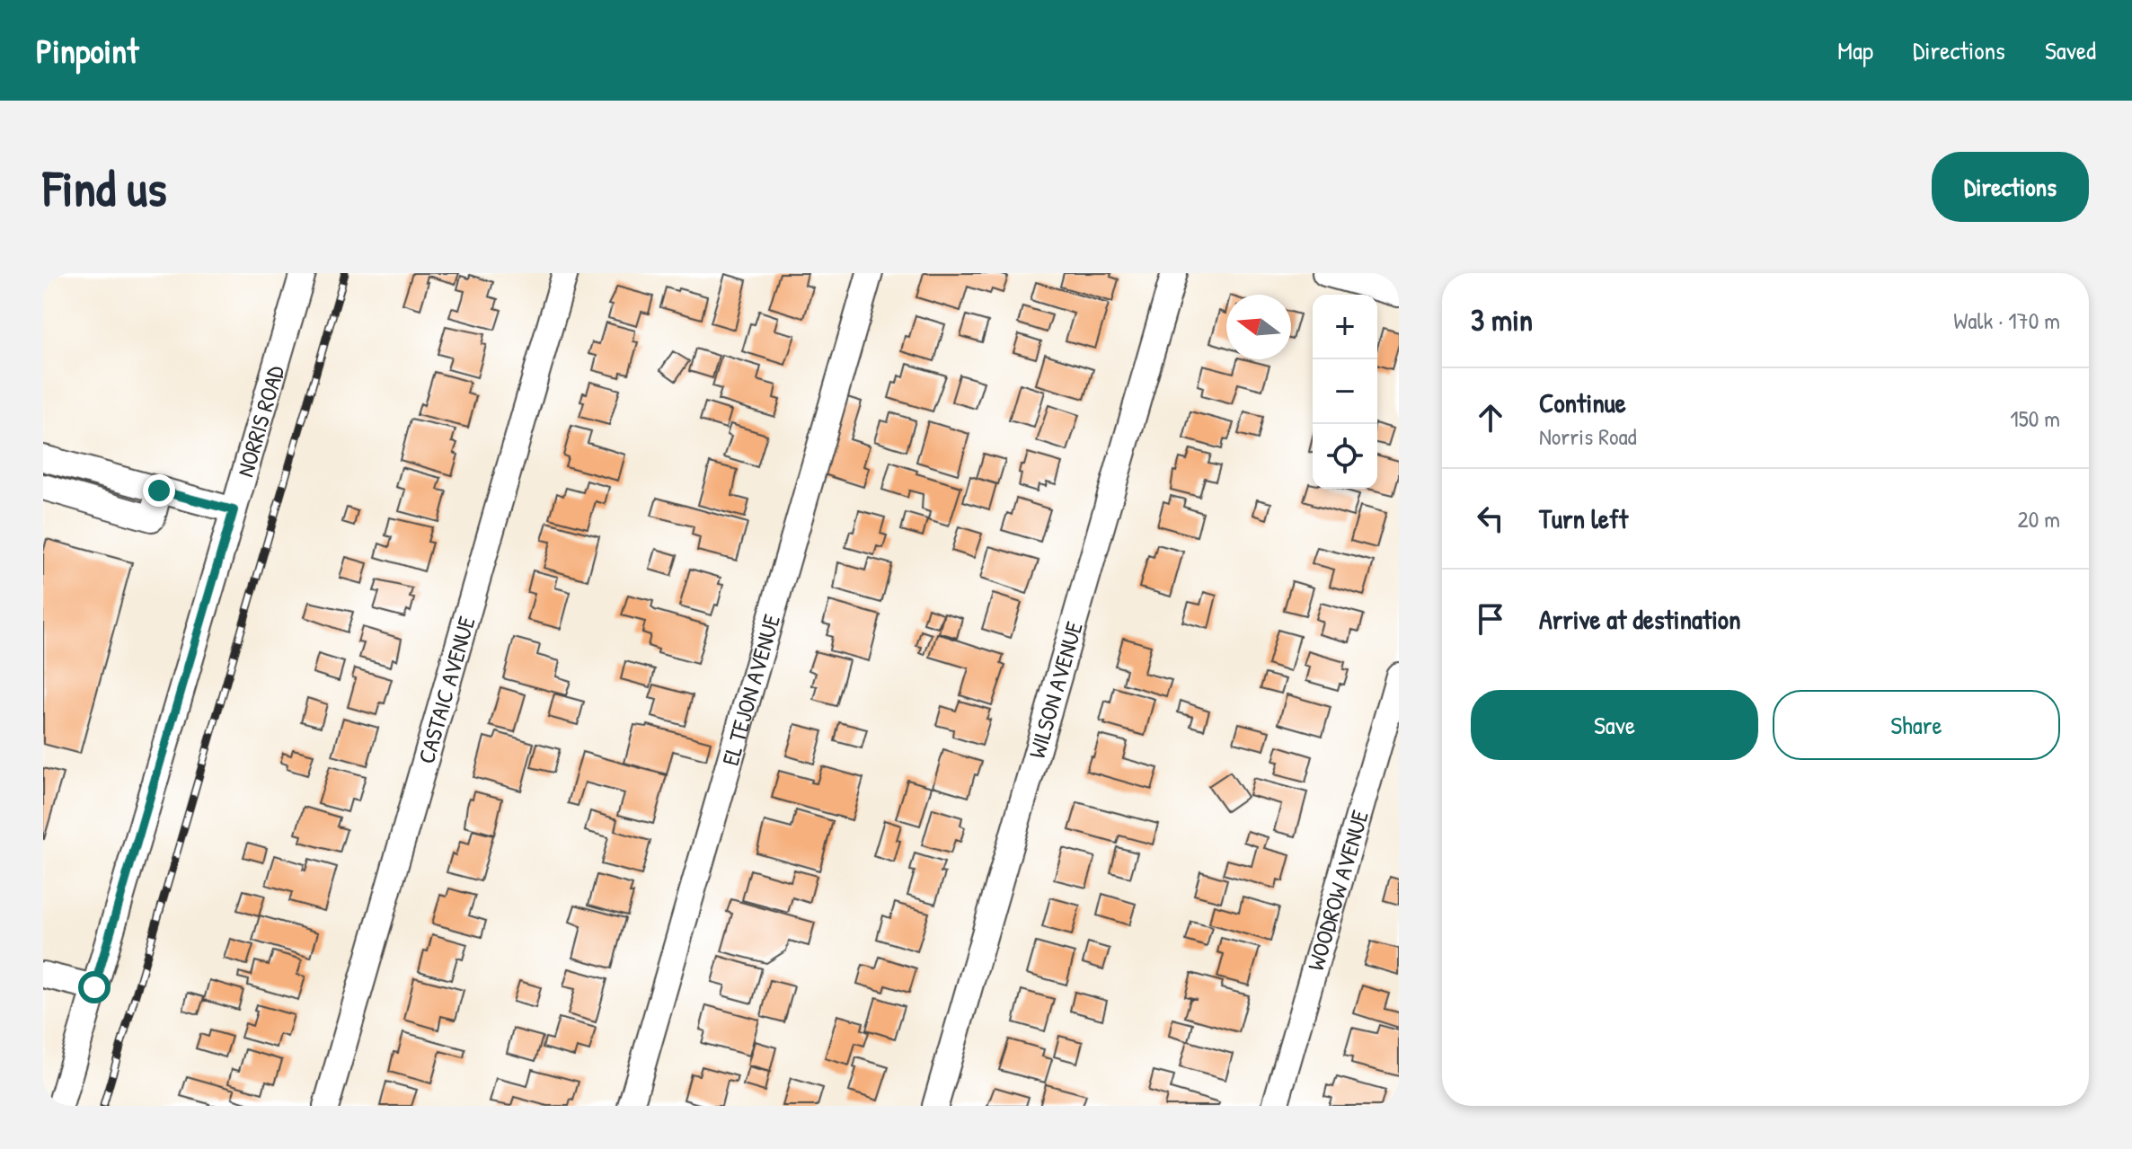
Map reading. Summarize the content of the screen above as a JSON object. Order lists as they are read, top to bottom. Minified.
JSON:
{"streets":{"street":["NORRIS ROAD","CASTAIC AVENUE","EL TEJON AVENUE","WILSON AVENUE","WOODROW AVENUE"]},"north":"left","page":{"header":"Pinpoint","nav":["Map","Directions","Saved"],"buttons":["Directions",["Save","Share"]],"title":"Find us","heading":["3 min","Walk · 170 m"],"map_buttons":["+","−"],"list":[["Continue","Norris Road","150 m"],["Turn left","20 m"],"Arrive at destination"]}}
